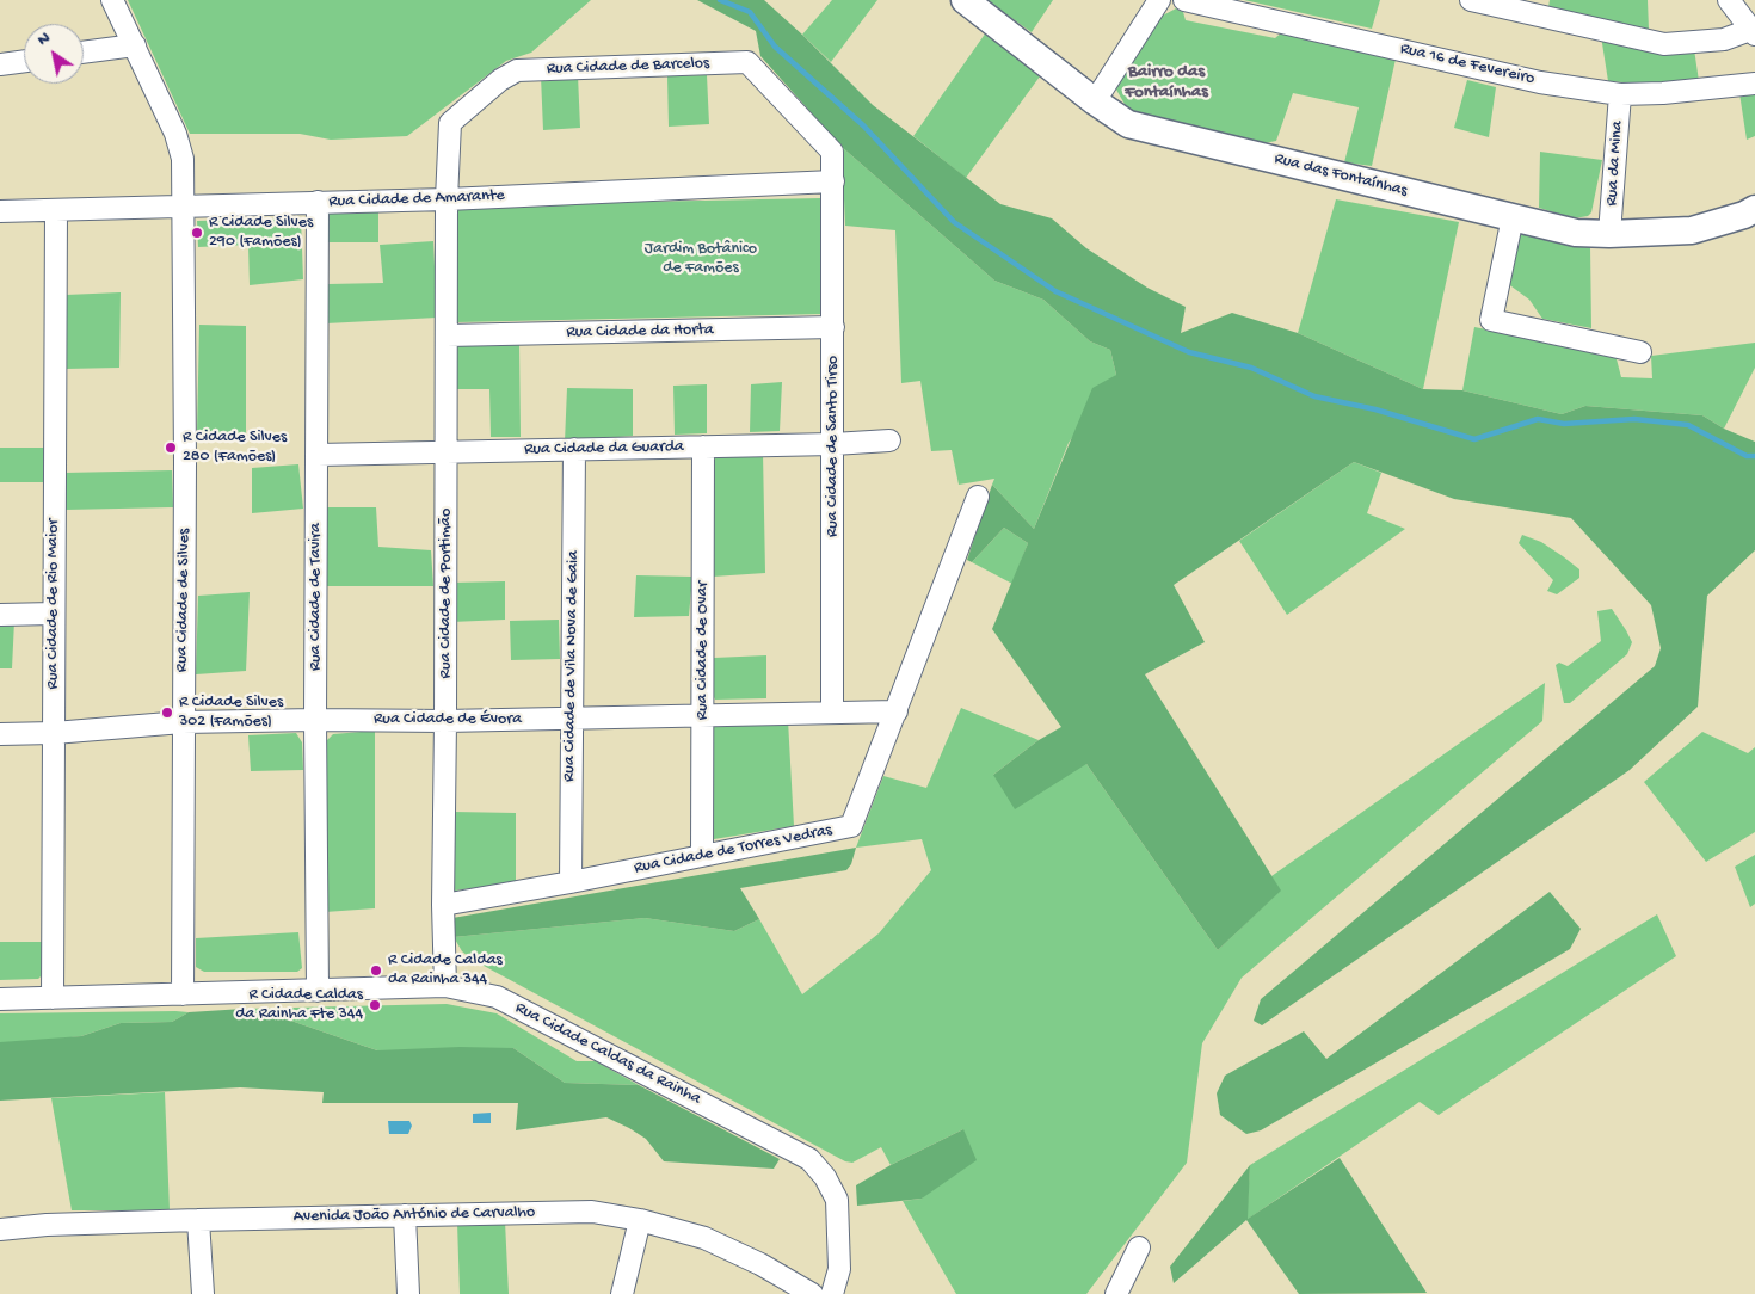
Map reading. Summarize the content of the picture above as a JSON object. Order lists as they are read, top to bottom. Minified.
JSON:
{"streets":{"street":["Rua 16 de Fevereiro","Rua Cidade de Barcelos","Rua da Mina","Rua das Fontaínhas","Rua Cidade de Amarante","Rua Cidade da Horta","Rua Cidade de Santo Tirso","Rua Cidade da Guarda","Rua Cidade de Portimão","Rua Cidade de Tavira","Rua Cidade de Silves","Rua Cidade de Rio Maior","Rua Cidade de Ovar","Rua Cidade de Vila Nova de Gaia","Rua Cidade de Évora","Rua Cidade de Torres Vedras","Rua Cidade Caldas da Rainha","Avenida João António de Carvalho"]},"crossings":[["Rua 16 de Fevereiro","Rua da Mina"],["Rua Cidade de Barcelos","Rua Cidade de Amarante"],["Rua Cidade de Barcelos","Rua Cidade de Santo Tirso"],["Rua Cidade de Barcelos","Rua Cidade de Portimão"],["Rua da Mina","Rua das Fontaínhas"],["Rua Cidade de Amarante","Rua Cidade de Santo Tirso"],["Rua Cidade de Amarante","Rua Cidade de Portimão"],["Rua Cidade de Amarante","Rua Cidade de Tavira"],["Rua Cidade de Amarante","Rua Cidade de Silves"],["Rua Cidade de Amarante","Rua Cidade de Rio Maior"],["Rua Cidade da Horta","Rua Cidade de Santo Tirso"],["Rua Cidade da Horta","Rua Cidade de Portimão"],["Rua Cidade de Santo Tirso","Rua Cidade da Guarda"],["Rua Cidade de Santo Tirso","Rua Cidade de Évora"],["Rua Cidade da Guarda","Rua Cidade de Portimão"],["Rua Cidade da Guarda","Rua Cidade de Tavira"],["Rua Cidade da Guarda","Rua Cidade de Ovar"],["Rua Cidade da Guarda","Rua Cidade de Vila Nova de Gaia"],["Rua Cidade de Portimão","Rua Cidade de Évora"],["Rua Cidade de Portimão","Rua Cidade de Torres Vedras"],["Rua Cidade de Portimão","Rua Cidade Caldas da Rainha"],["Rua Cidade de Tavira","Rua Cidade de Évora"],["Rua Cidade de Tavira","Rua Cidade Caldas da Rainha"],["Rua Cidade de Silves","Rua Cidade de Évora"],["Rua Cidade de Silves","Rua Cidade Caldas da Rainha"],["Rua Cidade de Rio Maior","Rua Cidade de Évora"],["Rua Cidade de Rio Maior","Rua Cidade Caldas da Rainha"],["Rua Cidade de Ovar","Rua Cidade de Évora"],["Rua Cidade de Ovar","Rua Cidade de Torres Vedras"],["Rua Cidade de Vila Nova de Gaia","Rua Cidade de Évora"],["Rua Cidade de Vila Nova de Gaia","Rua Cidade de Torres Vedras"],["Rua Cidade de Évora","Rua Cidade de Torres Vedras"]],"districts":["Bairro das Fontaínhas"],"parks":["Jardim Botânico de Famões"],"places":["R Cidade Silves 290 (Famões)","R Cidade Silves 280 (Famões)","R Cidade Silves 302 (Famões)","R Cidade Caldas da Rainha 344","R Cidade Caldas da Rainha Fte 344"],"north":"top left"}
